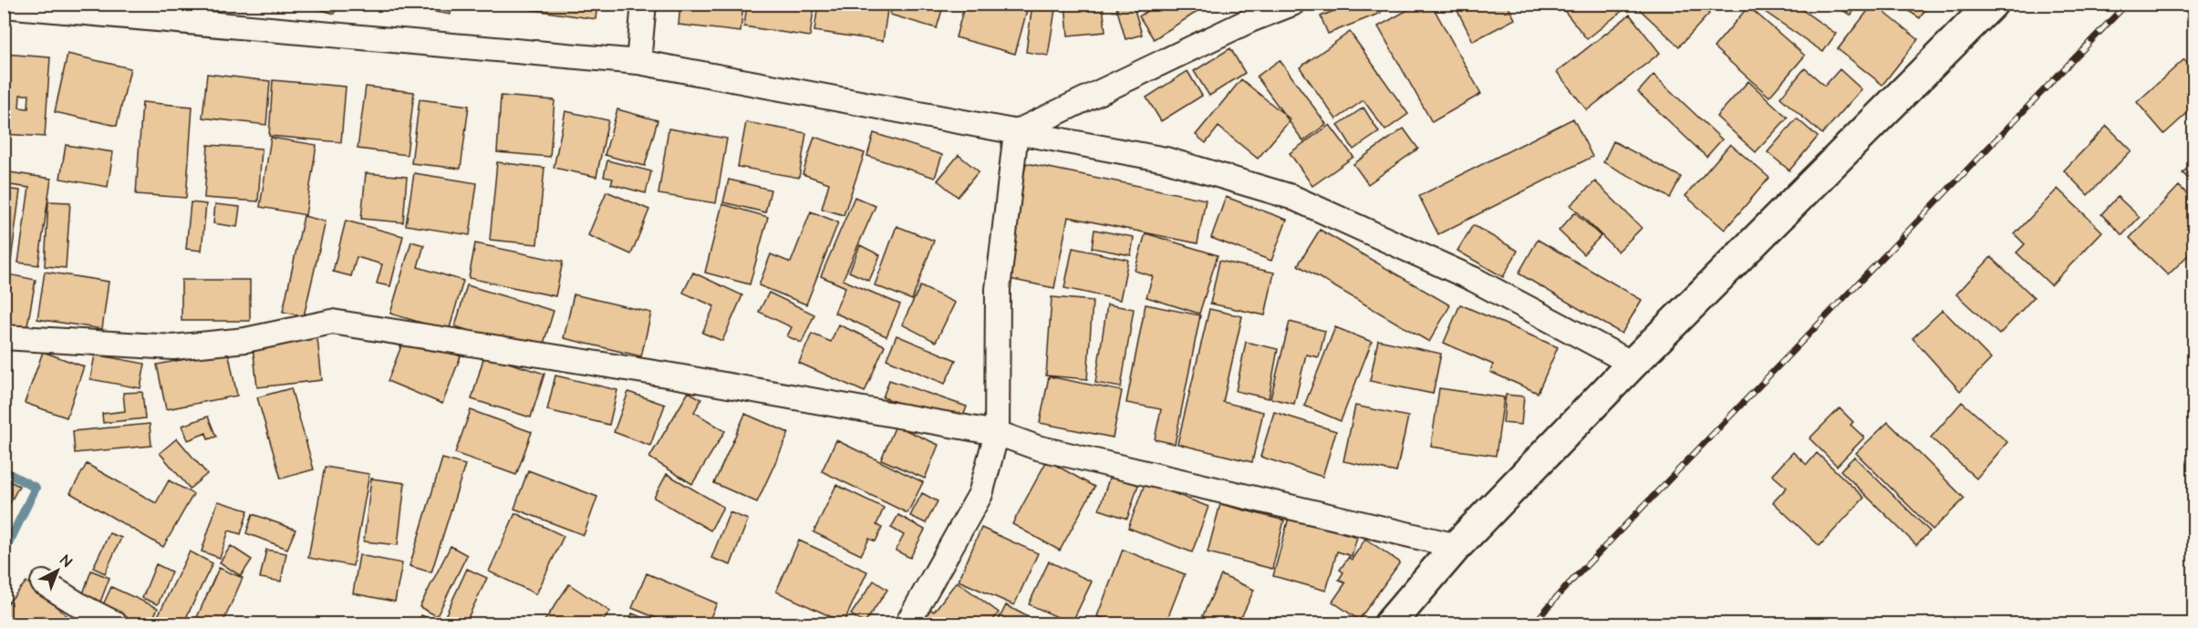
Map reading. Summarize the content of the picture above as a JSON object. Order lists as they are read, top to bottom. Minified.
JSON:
{"north":"top right"}
